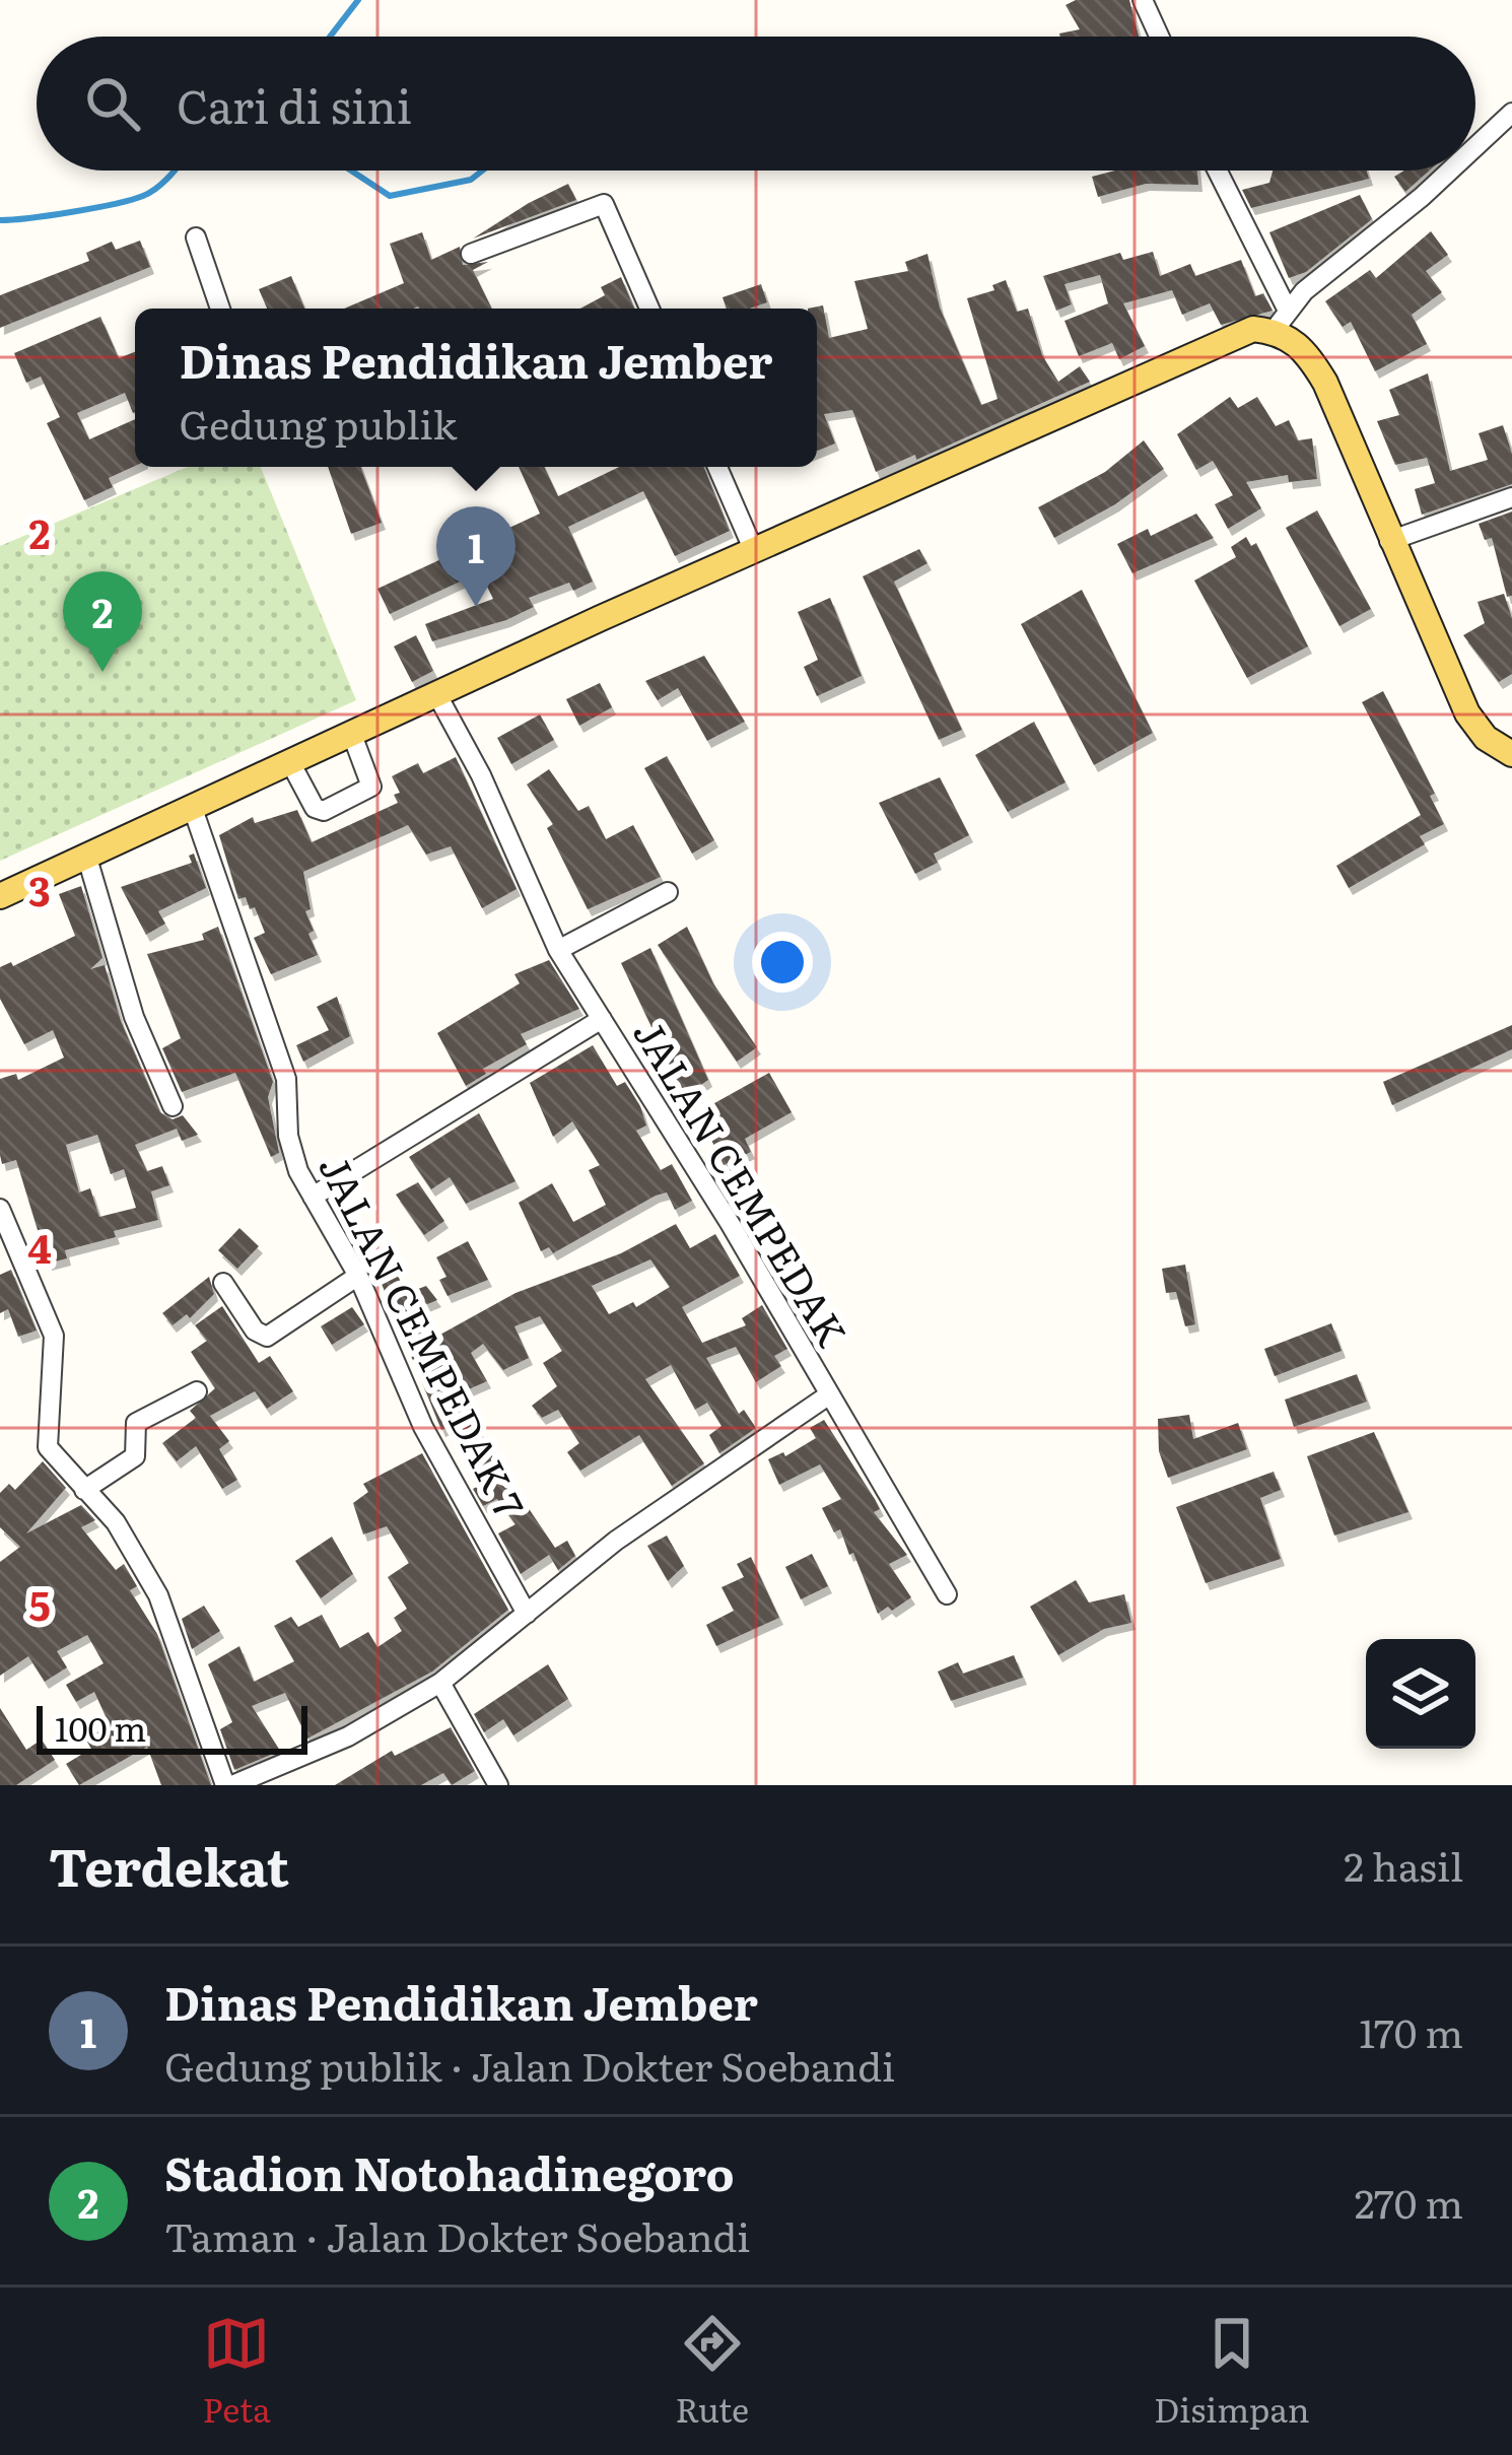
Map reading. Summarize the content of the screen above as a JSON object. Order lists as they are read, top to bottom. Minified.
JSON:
{"streets":{"street":["JALAN CEMPEDAK","JALAN CEMPEDAK 7"]},"crossings":[["JALAN CEMPEDAK","JALAN CEMPEDAK 7"]],"scale_bar":"100 m","page":{"search":"Cari di sini","popup":["Dinas Pendidikan Jember","Gedung publik"],"pins":["1","2"],"scale":"100 m","heading":["Terdekat","2 hasil"],"list":[{"mark":"1","name":"Dinas Pendidikan Jember","note":"Gedung publik · Jalan Dokter Soebandi","value":"170 m"},{"mark":"2","name":"Stadion Notohadinegoro","note":"Taman · Jalan Dokter Soebandi","value":"270 m"}],"nav":["Peta","Rute","Disimpan"]},"grid":{"rows":["2","3","4","5"]}}
